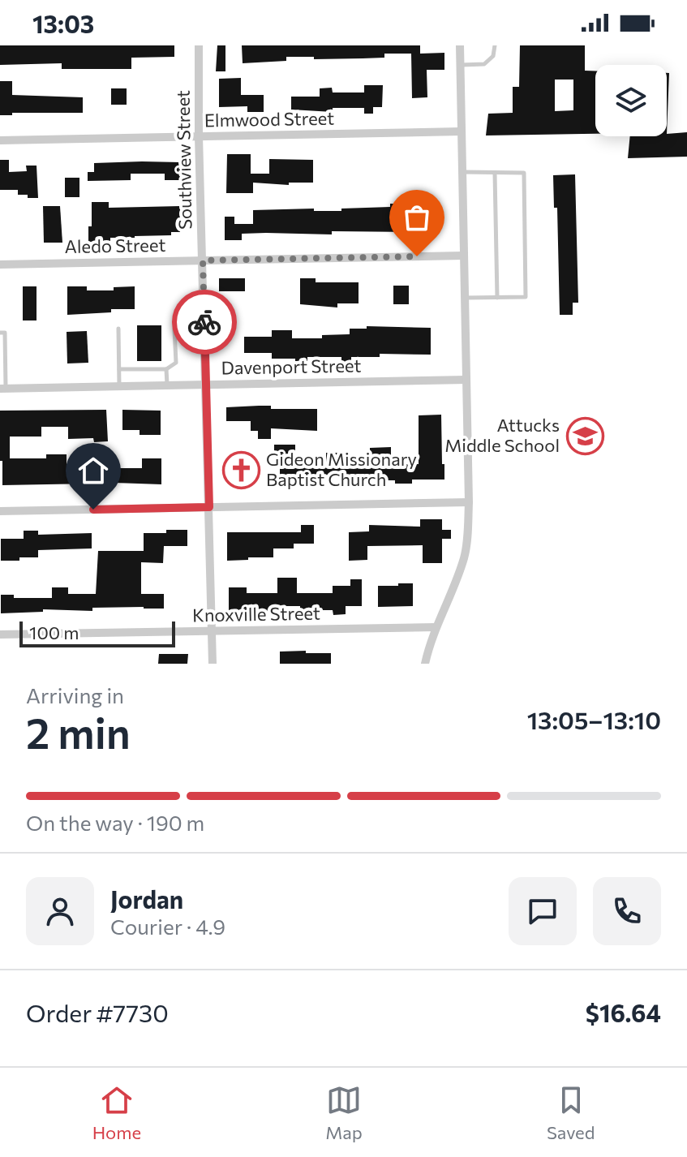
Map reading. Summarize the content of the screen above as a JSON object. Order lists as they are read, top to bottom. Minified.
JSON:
{"streets":{"street":["Elmwood Street","Southview Street","Aledo Street","Davenport Street","Knoxville Street"]},"crossings":[["Elmwood Street","Southview Street"],["Southview Street","Aledo Street"],["Southview Street","Davenport Street"],["Southview Street","Knoxville Street"]],"places":{"school or university":["Attucks Middle School"],"church":["Gideon Missionary Baptist Church"]},"scale_bar":"100 m","page":{"status":"13:03","scale":"100 m","heading":["2 min","Arriving in","13:05–13:10"],"panel":["Jordan","Courier · 4.9","Order #7730","$16.64"],"bar":"On the way · 190 m","tabs":["Home","Map","Saved"]}}
